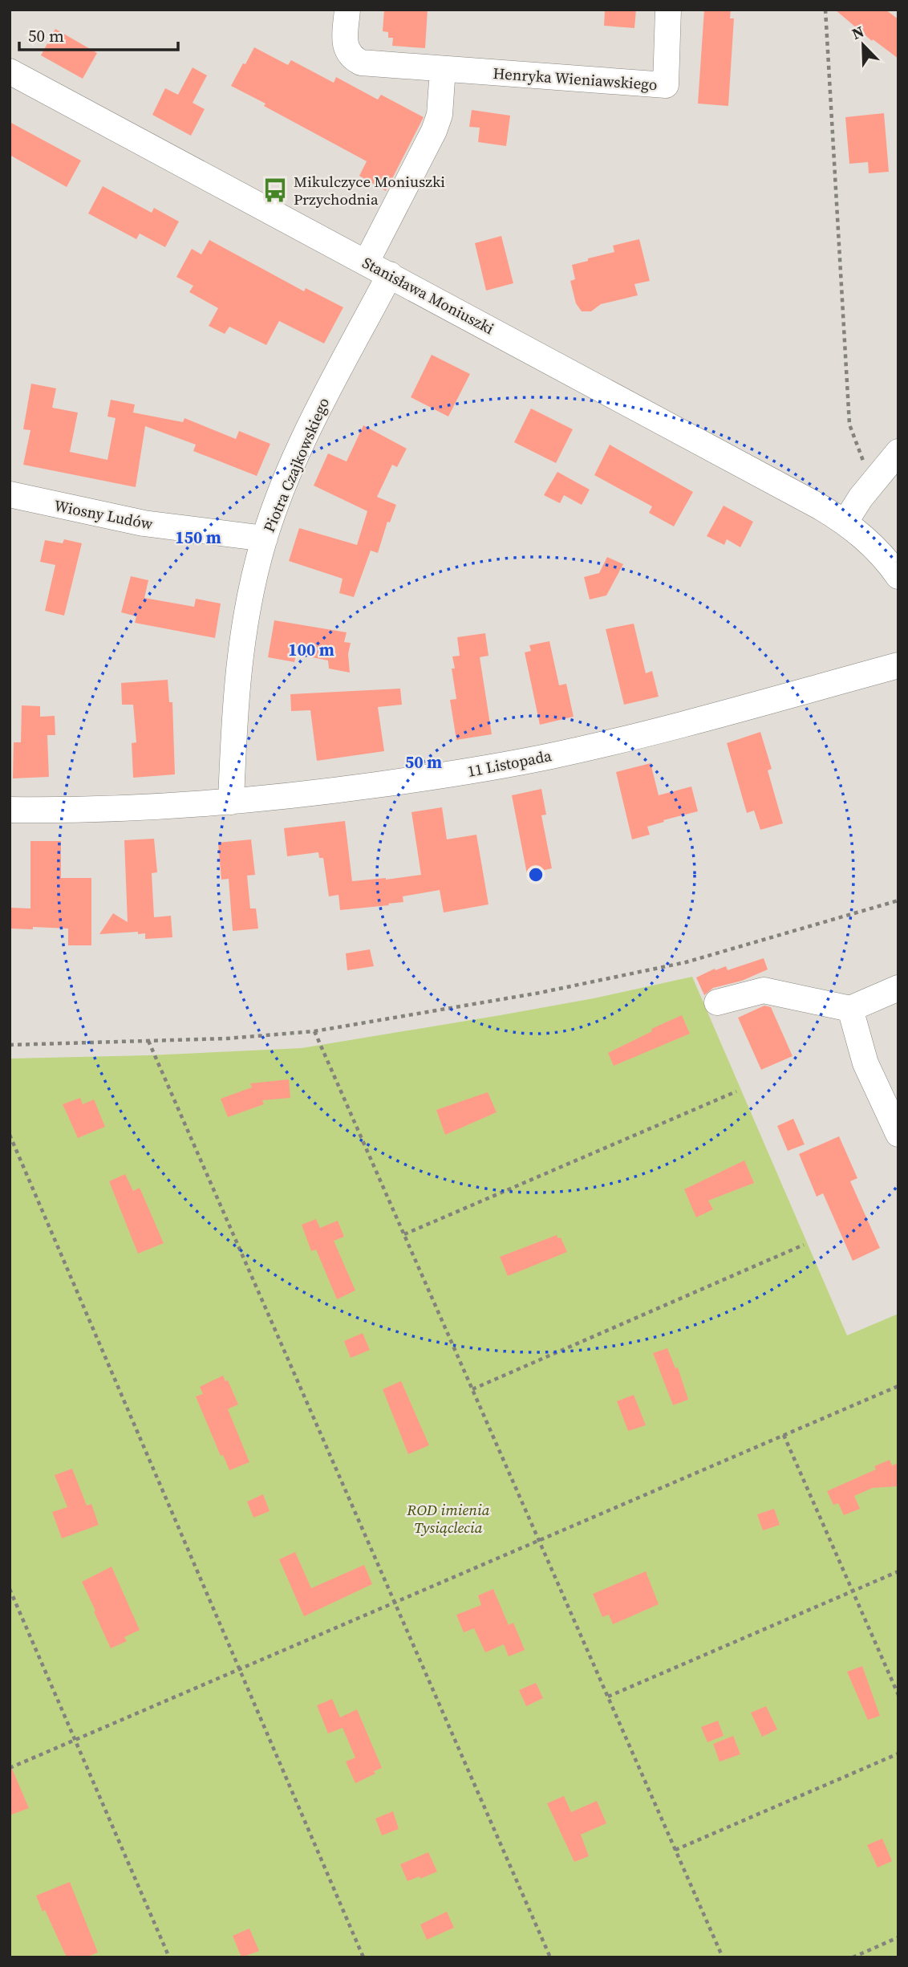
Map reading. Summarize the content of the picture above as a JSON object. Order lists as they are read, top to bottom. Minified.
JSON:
{"streets":{"street":["Henryka Wieniawskiego","Stanisława Moniuszki","Piotra Czajkowskiego","Wiosny Ludów","11 Listopada"]},"crossings":[["Stanisława Moniuszki","Piotra Czajkowskiego"],["Piotra Czajkowskiego","Wiosny Ludów"],["Piotra Czajkowskiego","11 Listopada"]],"parks":["ROD imienia Tysiąclecia"],"places":{"bus stop":["Mikulczyce Moniuszki Przychodnia"]},"scale_bar":"50 m","north":"top left","rings":["150 m","100 m","50 m"]}
